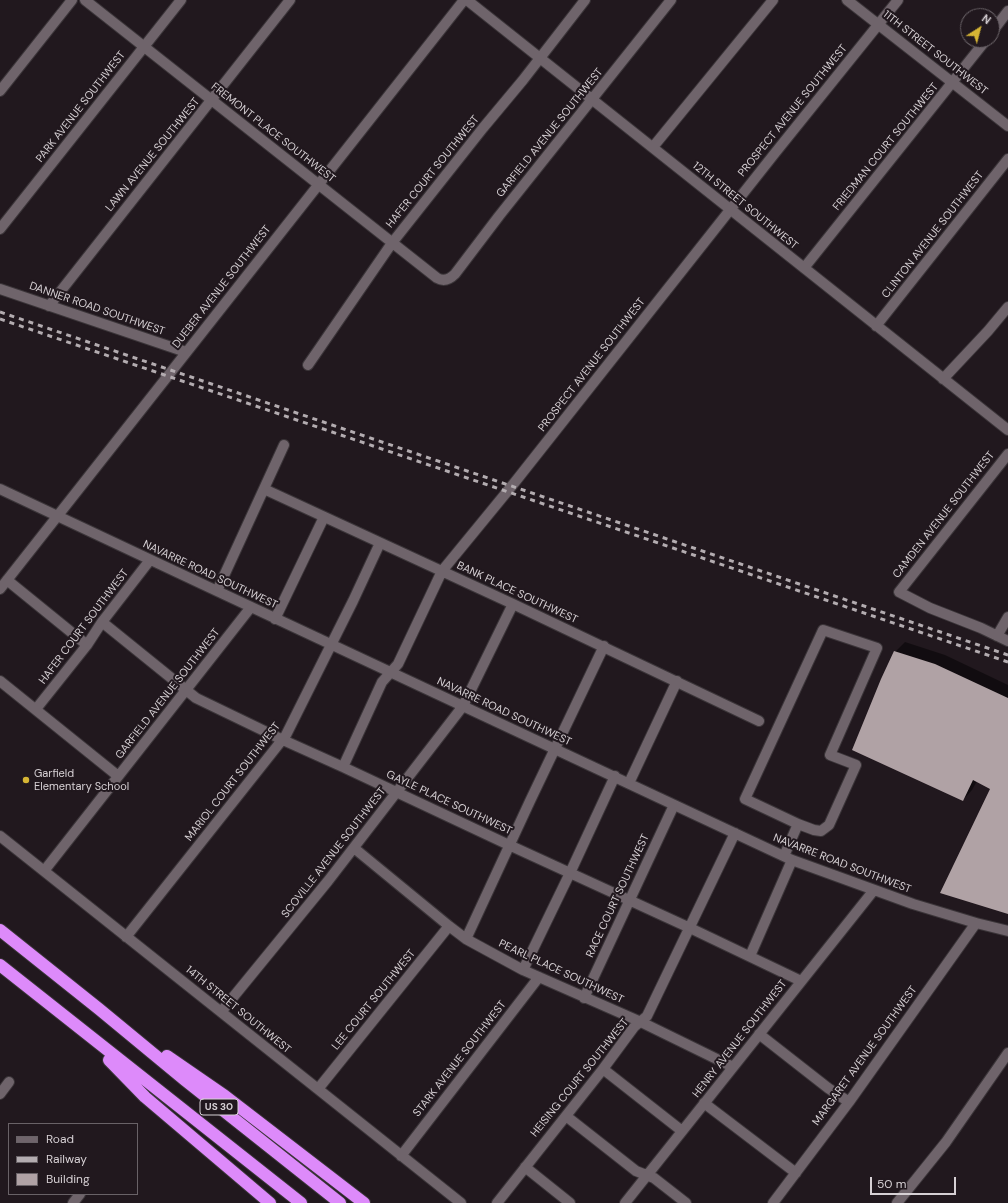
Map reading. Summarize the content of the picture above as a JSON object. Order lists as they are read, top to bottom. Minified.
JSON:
{"streets":{"highway":["US 30"],"street":["11TH STREET SOUTHWEST","PARK AVENUE SOUTHWEST","PROSPECT AVENUE SOUTHWEST","FREMONT PLACE SOUTHWEST","GARFIELD AVENUE SOUTHWEST","FRIEDMAN COURT SOUTHWEST","LAWN AVENUE SOUTHWEST","HAFER COURT SOUTHWEST","12TH STREET SOUTHWEST","CLINTON AVENUE SOUTHWEST","DUEBER AVENUE SOUTHWEST","DANNER ROAD SOUTHWEST","CAMDEN AVENUE SOUTHWEST","NAVARRE ROAD SOUTHWEST","BANK PLACE SOUTHWEST","MARIOL COURT SOUTHWEST","GAYLE PLACE SOUTHWEST","SCOVILLE AVENUE SOUTHWEST","RACE COURT SOUTHWEST","PEARL PLACE SOUTHWEST","LEE COURT SOUTHWEST","14TH STREET SOUTHWEST","HENRY AVENUE SOUTHWEST","MARGARET AVENUE SOUTHWEST","STARK AVENUE SOUTHWEST","HEISING COURT SOUTHWEST"]},"crossings":[["11TH STREET SOUTHWEST","PROSPECT AVENUE SOUTHWEST"],["11TH STREET SOUTHWEST","FRIEDMAN COURT SOUTHWEST"],["PARK AVENUE SOUTHWEST","FREMONT PLACE SOUTHWEST"],["PROSPECT AVENUE SOUTHWEST","12TH STREET SOUTHWEST"],["PROSPECT AVENUE SOUTHWEST","NAVARRE ROAD SOUTHWEST"],["PROSPECT AVENUE SOUTHWEST","BANK PLACE SOUTHWEST"],["PROSPECT AVENUE SOUTHWEST","GAYLE PLACE SOUTHWEST"],["FREMONT PLACE SOUTHWEST","GARFIELD AVENUE SOUTHWEST"],["FREMONT PLACE SOUTHWEST","LAWN AVENUE SOUTHWEST"],["FREMONT PLACE SOUTHWEST","HAFER COURT SOUTHWEST"],["FREMONT PLACE SOUTHWEST","DUEBER AVENUE SOUTHWEST"],["GARFIELD AVENUE SOUTHWEST","12TH STREET SOUTHWEST"],["GARFIELD AVENUE SOUTHWEST","NAVARRE ROAD SOUTHWEST"],["GARFIELD AVENUE SOUTHWEST","GAYLE PLACE SOUTHWEST"],["GARFIELD AVENUE SOUTHWEST","14TH STREET SOUTHWEST"],["FRIEDMAN COURT SOUTHWEST","12TH STREET SOUTHWEST"],["LAWN AVENUE SOUTHWEST","DANNER ROAD SOUTHWEST"],["HAFER COURT SOUTHWEST","12TH STREET SOUTHWEST"],["HAFER COURT SOUTHWEST","NAVARRE ROAD SOUTHWEST"],["HAFER COURT SOUTHWEST","GAYLE PLACE SOUTHWEST"],["12TH STREET SOUTHWEST","CLINTON AVENUE SOUTHWEST"],["DUEBER AVENUE SOUTHWEST","DANNER ROAD SOUTHWEST"],["DUEBER AVENUE SOUTHWEST","NAVARRE ROAD SOUTHWEST"],["NAVARRE ROAD SOUTHWEST","MARIOL COURT SOUTHWEST"],["NAVARRE ROAD SOUTHWEST","SCOVILLE AVENUE SOUTHWEST"],["NAVARRE ROAD SOUTHWEST","RACE COURT SOUTHWEST"],["NAVARRE ROAD SOUTHWEST","HENRY AVENUE SOUTHWEST"],["NAVARRE ROAD SOUTHWEST","MARGARET AVENUE SOUTHWEST"],["NAVARRE ROAD SOUTHWEST","HEISING COURT SOUTHWEST"],["BANK PLACE SOUTHWEST","MARIOL COURT SOUTHWEST"],["BANK PLACE SOUTHWEST","SCOVILLE AVENUE SOUTHWEST"],["MARIOL COURT SOUTHWEST","GAYLE PLACE SOUTHWEST"],["MARIOL COURT SOUTHWEST","14TH STREET SOUTHWEST"],["GAYLE PLACE SOUTHWEST","SCOVILLE AVENUE SOUTHWEST"],["GAYLE PLACE SOUTHWEST","RACE COURT SOUTHWEST"],["GAYLE PLACE SOUTHWEST","HENRY AVENUE SOUTHWEST"],["GAYLE PLACE SOUTHWEST","HEISING COURT SOUTHWEST"],["SCOVILLE AVENUE SOUTHWEST","PEARL PLACE SOUTHWEST"],["SCOVILLE AVENUE SOUTHWEST","14TH STREET SOUTHWEST"],["RACE COURT SOUTHWEST","PEARL PLACE SOUTHWEST"],["PEARL PLACE SOUTHWEST","LEE COURT SOUTHWEST"],["PEARL PLACE SOUTHWEST","HENRY AVENUE SOUTHWEST"],["PEARL PLACE SOUTHWEST","STARK AVENUE SOUTHWEST"],["PEARL PLACE SOUTHWEST","HEISING COURT SOUTHWEST"],["LEE COURT SOUTHWEST","14TH STREET SOUTHWEST"],["14TH STREET SOUTHWEST","STARK AVENUE SOUTHWEST"]],"places":["Garfield Elementary School"],"legend":["Road","Railway","Building"],"scale_bar":"50 m","north":"top right"}
